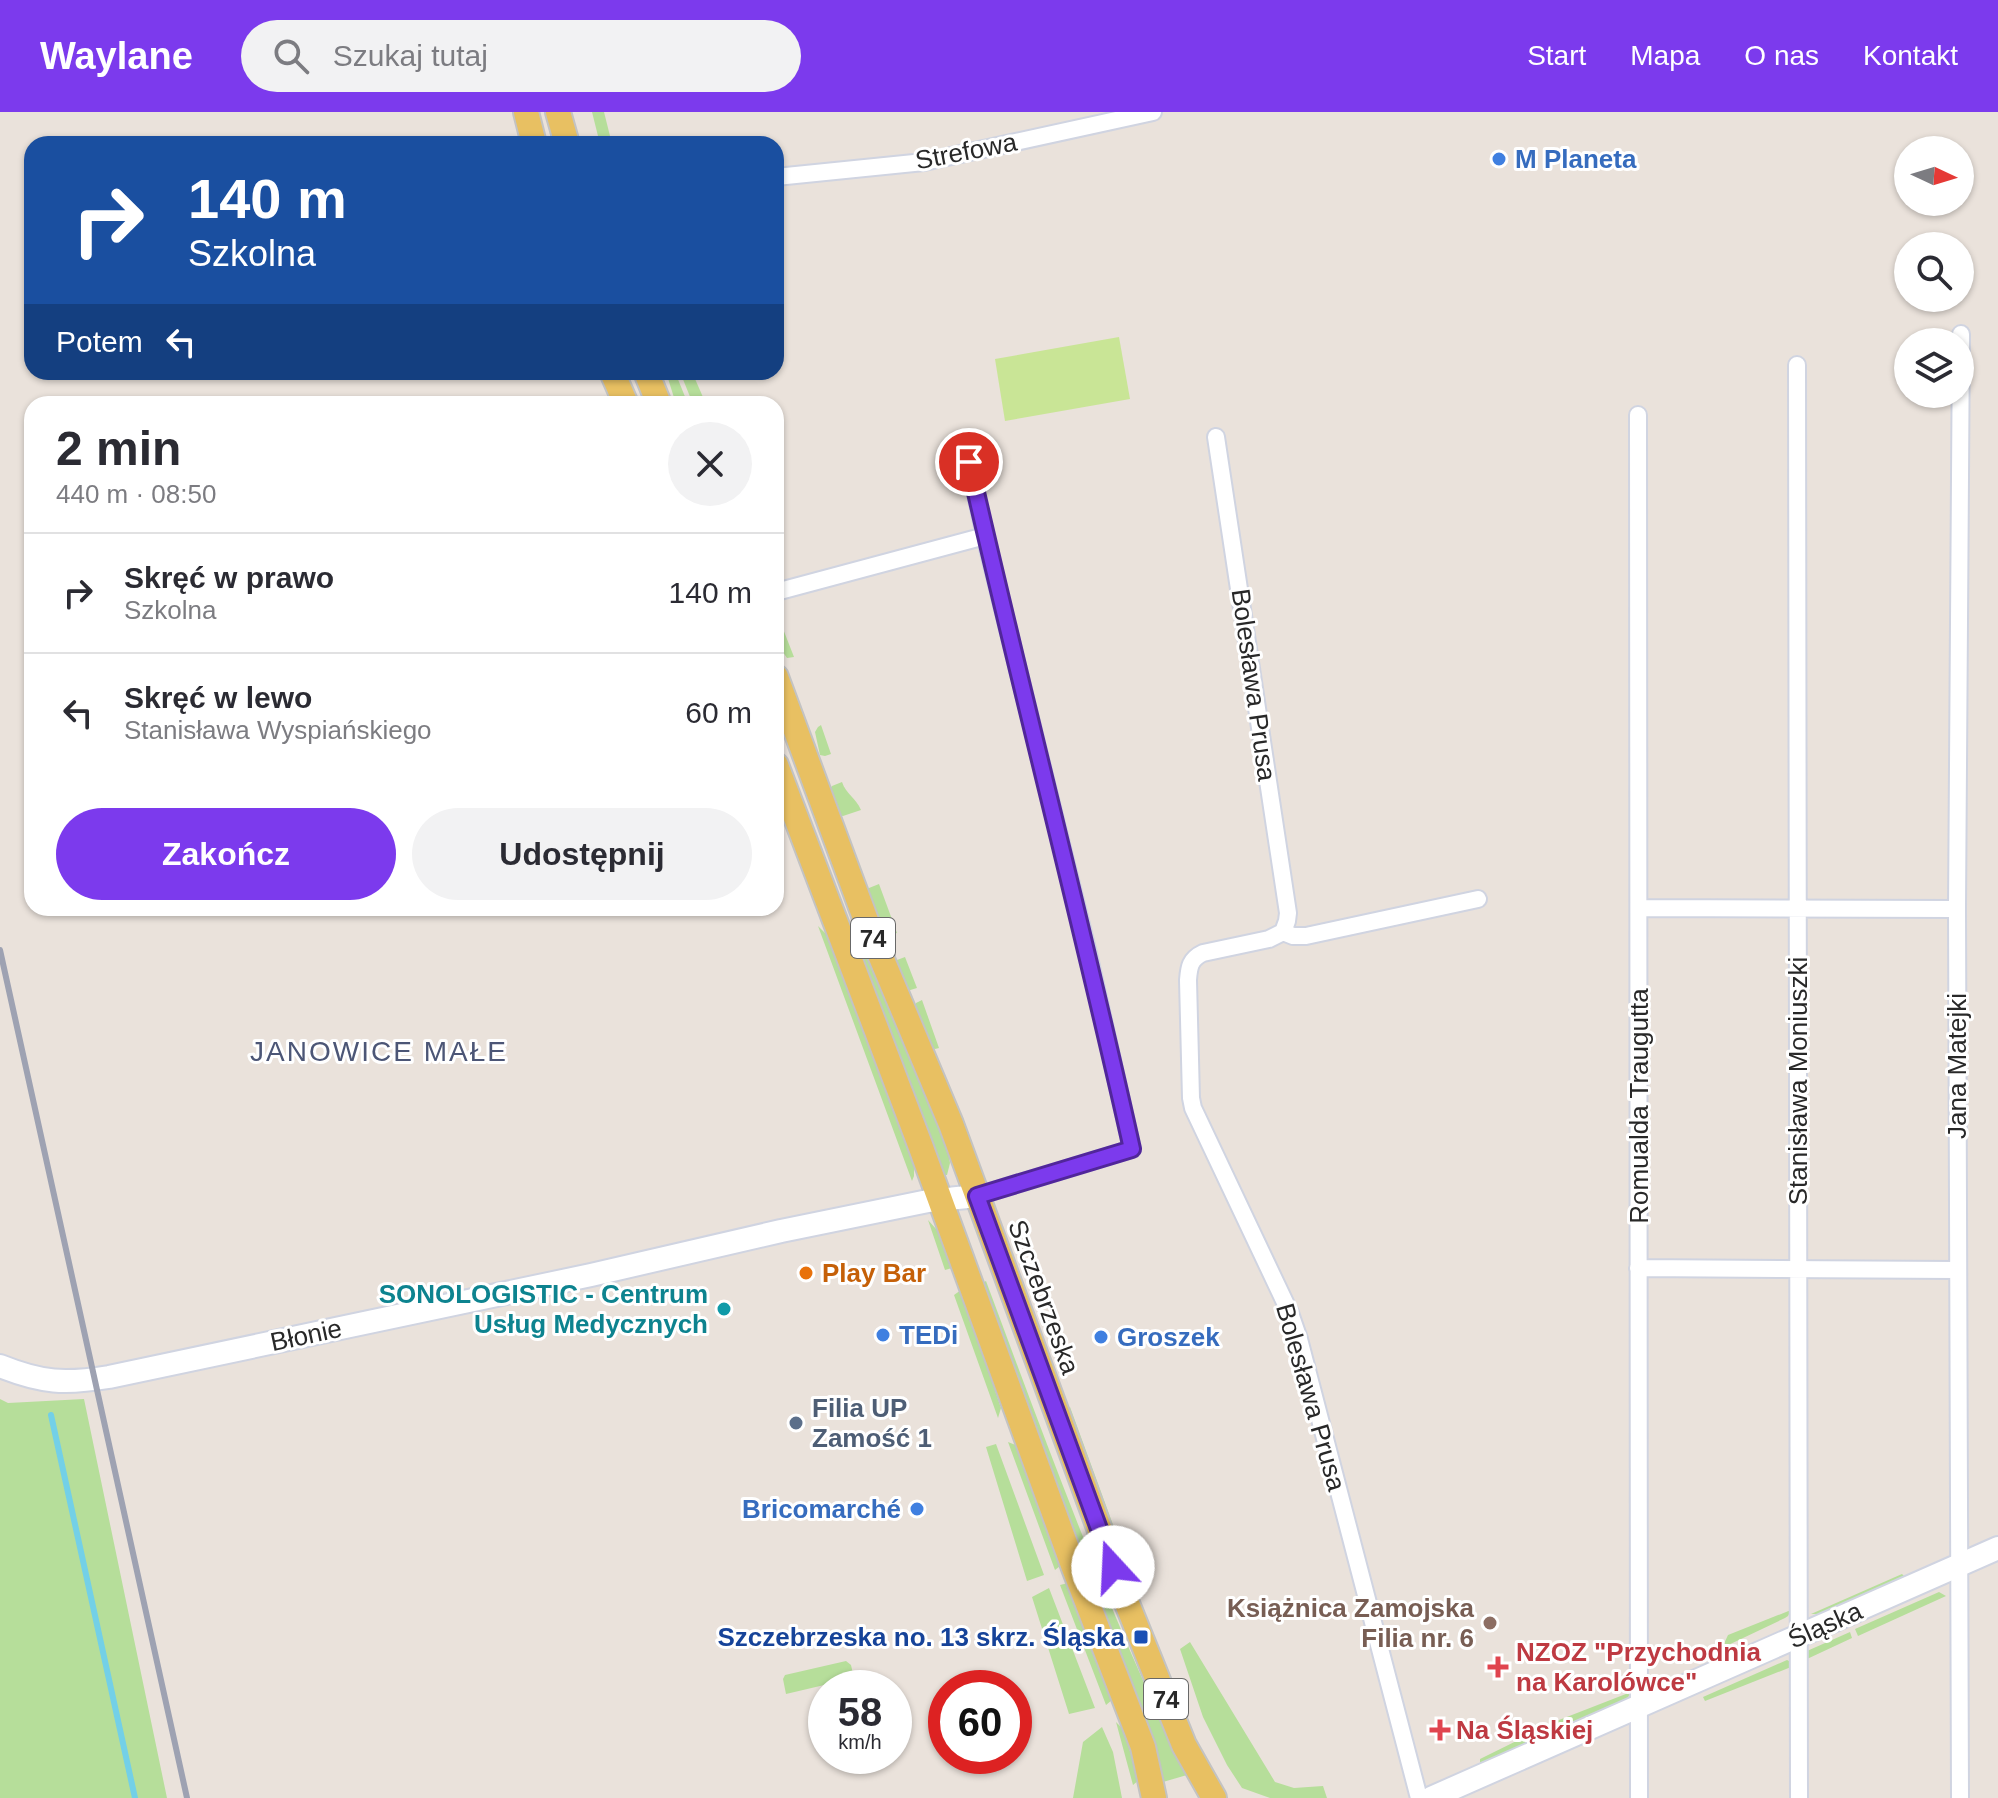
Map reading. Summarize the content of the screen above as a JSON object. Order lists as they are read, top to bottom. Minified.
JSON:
{"streets":{"main road":["74","Szczebrzeska"],"street":["Strefowa","Bolesława Prusa","Jana Matejki","Stanisława Moniuszki","Romualda Traugutta","Błonie","Śląska"]},"crossings":[["74","Błonie"],["Jana Matejki","Śląska"],["Stanisława Moniuszki","Śląska"],["Romualda Traugutta","Śląska"],["Szczebrzeska","Błonie"]],"districts":["JANOWICE MAŁE"],"places":{"other":["M Planeta","Play Bar","SONOLOGISTIC - Centrum Usług Medycznych","TEDi","Groszek","Filia UP Zamość 1","Bricomarché","Książnica Zamojska Filia nr. 6"],"transit":["Szczebrzeska no. 13 skrz. Śląska"],"health":["NZOZ \"Przychodnia na Karolówce\"","Na Śląskiej"]},"north":"right","page":{"header":"Waylane","search":"Szukaj tutaj","nav":["Start","Mapa","O nas","Kontakt"],"turn":["140 m","Szkolna"],"then":"Potem","heading":["2 min","440 m · 08:50"],"list":[{"name":"Skręć w prawo","note":"Szkolna","value":"140 m"},{"name":"Skręć w lewo","note":"Stanisława Wyspiańskiego","value":"60 m"}],"buttons":["Zakończ","Udostępnij"],"speed":"58 km/h","limit":"60"}}
